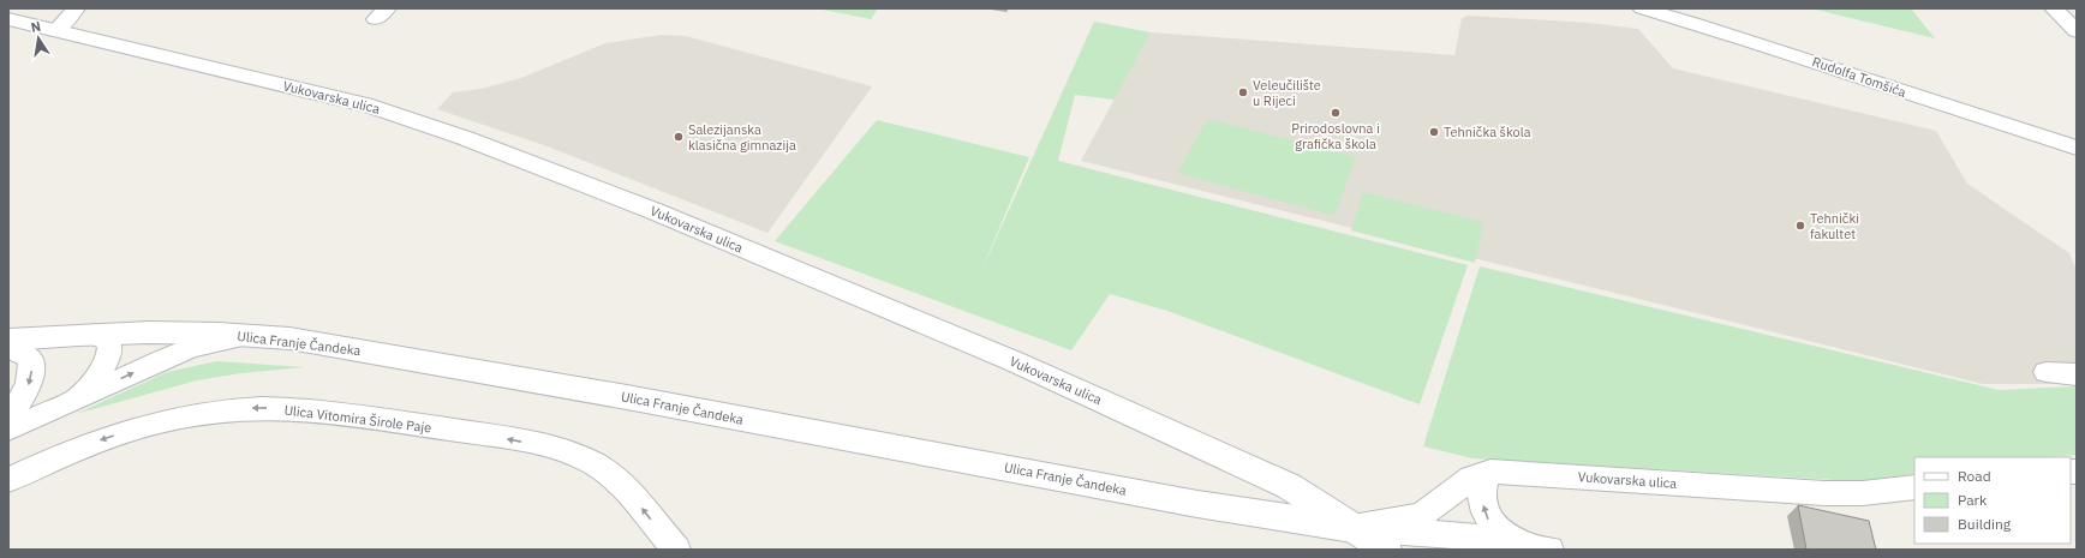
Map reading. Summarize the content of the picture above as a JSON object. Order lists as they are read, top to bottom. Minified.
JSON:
{"streets":{"main road":["Vukovarska ulica","Ulica Franje Čandeka"],"street":["Rudolfa Tomšića","Ulica Vitomira Širole Paje"]},"crossings":[["Vukovarska ulica","Ulica Franje Čandeka"]],"one_way":["Ulica Vitomira Širole Paje"],"places":["Veleučilište u Rijeci","Prirodoslovna i grafička škola","Tehnička škola","Salezijanska klasična gimnazija","Tehnički fakultet"],"legend":["Road","Park","Building"],"north":"top"}
